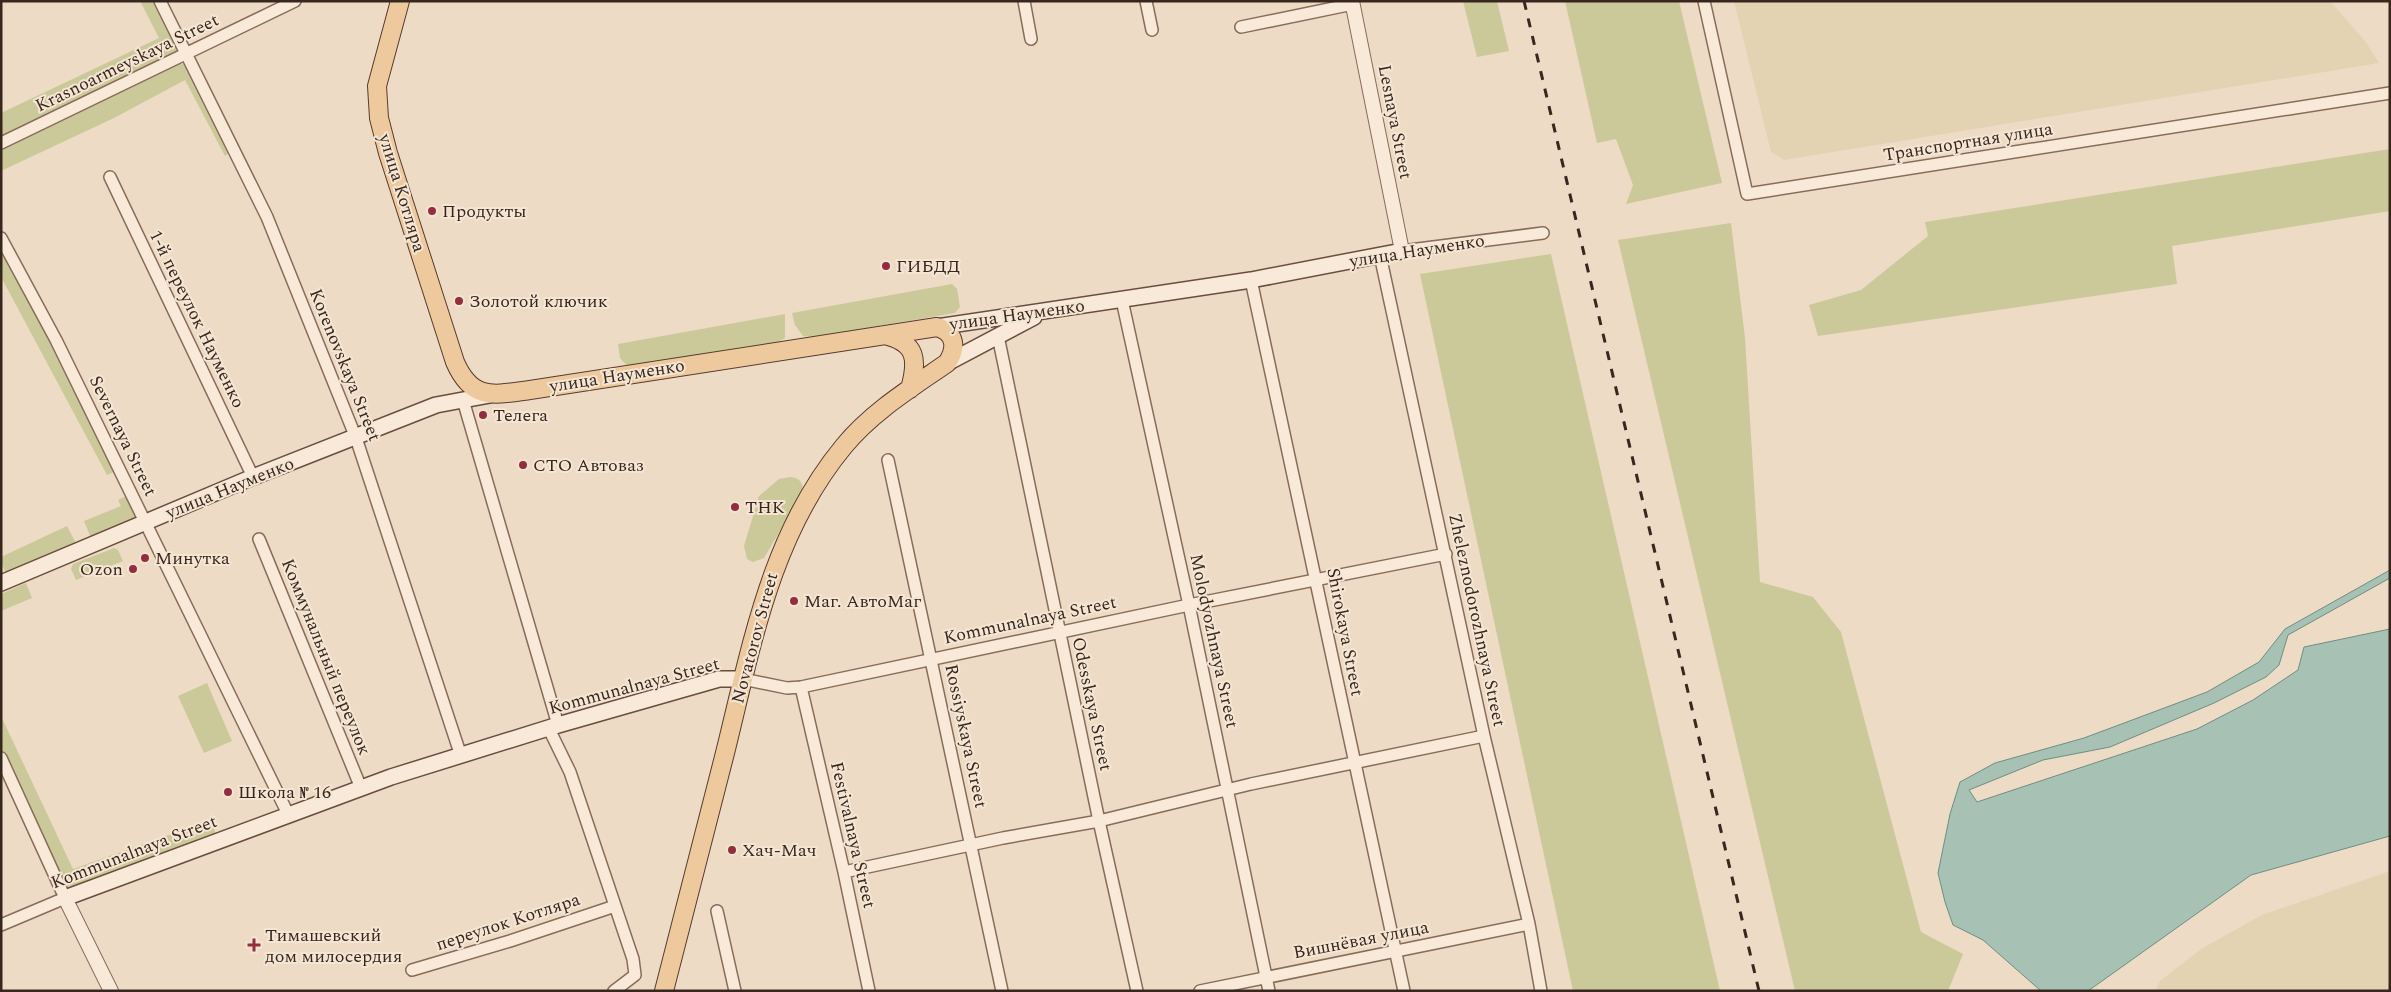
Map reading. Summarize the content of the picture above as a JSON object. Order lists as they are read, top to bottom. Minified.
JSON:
{"streets":{"main road":["улица Котляра","улица Науменко","Kommunalnaya Street","Novatorov Street"],"street":["Krasnoarmeyskaya Street","Lesnaya Street","Транспортная улица","1-й переулок Науменко","Korenovskaya Street","Severnaya Street","Zheleznodorozhnaya Street","Shirokaya Street","Molodyozhnaya Street","Коммунальный переулок","Odesskaya Street","Rossiyskaya Street","Festivalnaya Street","переулок Котляра","Вишнёвая улица"]},"crossings":[["Krasnoarmeyskaya Street","Korenovskaya Street"],["Lesnaya Street","улица Науменко"],["улица Котляра","улица Науменко"],["улица Науменко","1-й переулок Науменко"],["улица Науменко","Korenovskaya Street"],["улица Науменко","Severnaya Street"],["улица Науменко","Zheleznodorozhnaya Street"],["улица Науменко","Shirokaya Street"],["улица Науменко","Novatorov Street"],["улица Науменко","Molodyozhnaya Street"],["Korenovskaya Street","Kommunalnaya Street"],["Severnaya Street","Kommunalnaya Street"],["Kommunalnaya Street","Zheleznodorozhnaya Street"],["Kommunalnaya Street","Shirokaya Street"],["Kommunalnaya Street","Novatorov Street"],["Kommunalnaya Street","Molodyozhnaya Street"],["Kommunalnaya Street","Коммунальный переулок"],["Kommunalnaya Street","Odesskaya Street"],["Kommunalnaya Street","Rossiyskaya Street"],["Kommunalnaya Street","Festivalnaya Street"],["Zheleznodorozhnaya Street","Вишнёвая улица"],["Shirokaya Street","Вишнёвая улица"],["Novatorov Street","Odesskaya Street"],["Molodyozhnaya Street","Вишнёвая улица"]],"places":{"other":["Продукты","ГИБДД","Золотой ключик","Телега","СТО Автоваз","ТНК","Минутка","Ozon","Маг. АвтоМаг","Школа № 16","Хач-Мач"],"health":["Тимашевский дом милосердия"]}}
